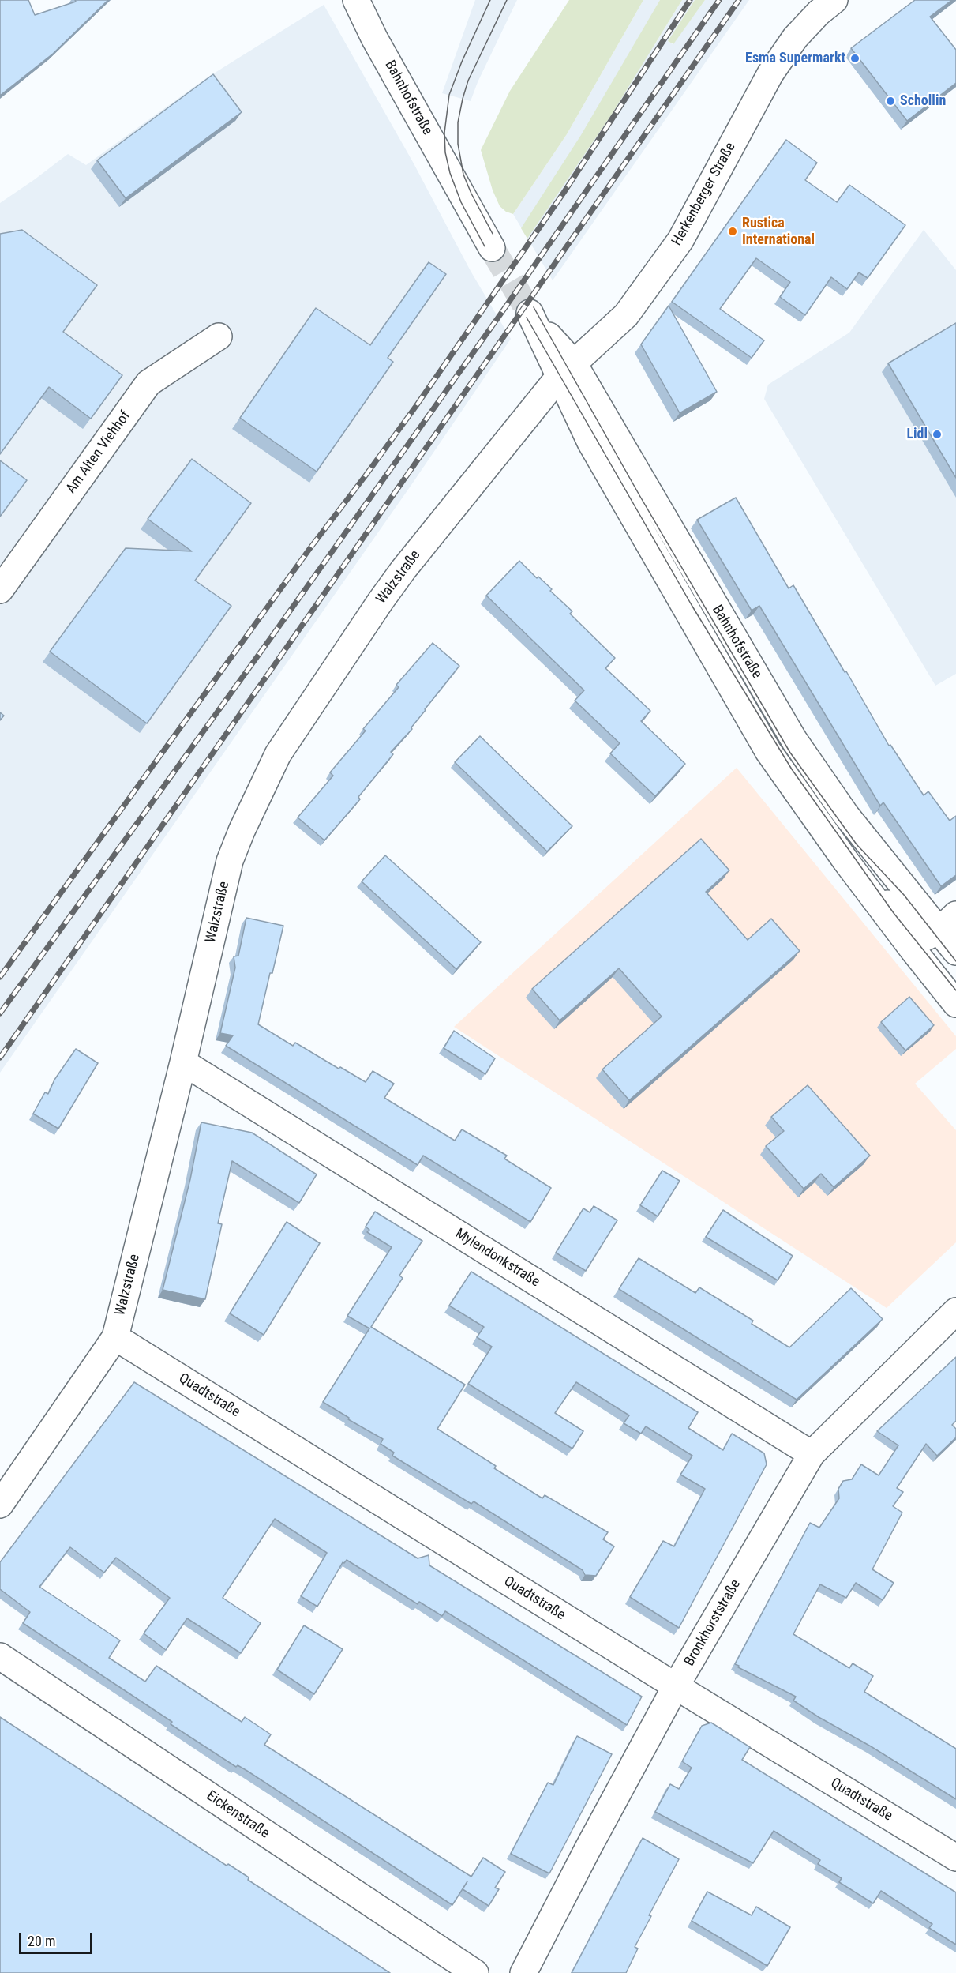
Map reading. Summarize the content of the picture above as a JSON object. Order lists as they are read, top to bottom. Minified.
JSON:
{"streets":{"street":["Bahnhofstraße","Herkenberger Straße","Am Alten Viehhof","Walzstraße","Mylendonkstraße","Quadtstraße","Bronkhorststraße","Eickenstraße"]},"crossings":[["Bahnhofstraße","Herkenberger Straße"],["Bahnhofstraße","Walzstraße"],["Herkenberger Straße","Walzstraße"],["Walzstraße","Mylendonkstraße"],["Walzstraße","Quadtstraße"],["Mylendonkstraße","Bronkhorststraße"],["Quadtstraße","Bronkhorststraße"]],"places":["Esma Supermarkt","Schollin","Rustica International","Lidl"],"scale_bar":"20 m"}
